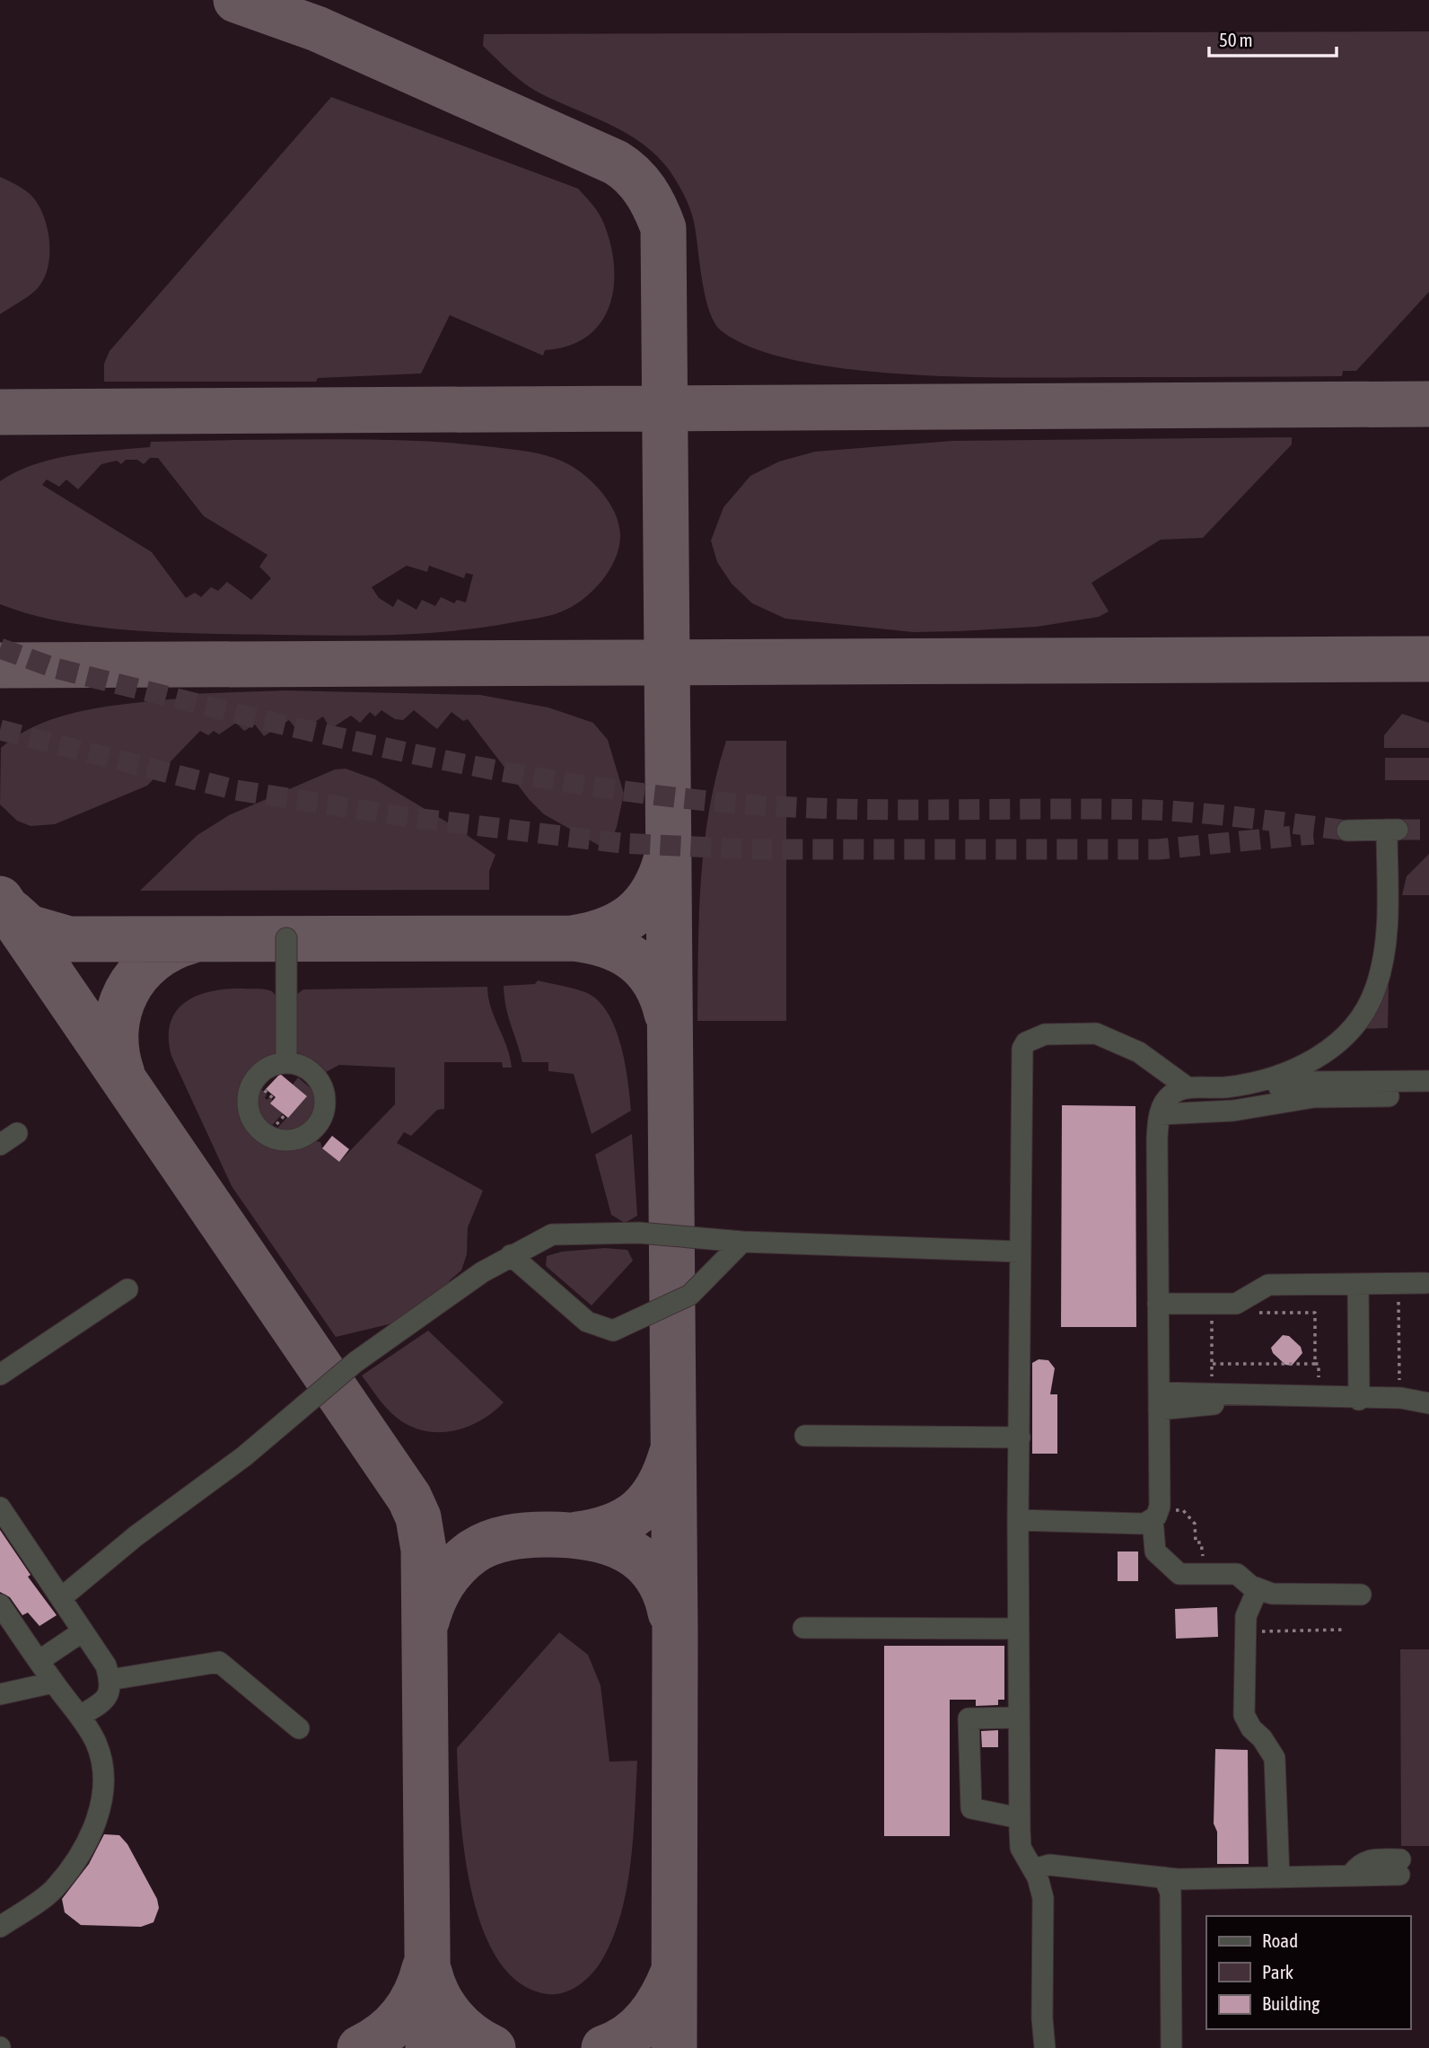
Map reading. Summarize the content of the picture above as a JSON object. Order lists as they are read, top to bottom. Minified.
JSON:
{"legend":["Road","Park","Building"],"scale_bar":"50 m"}
